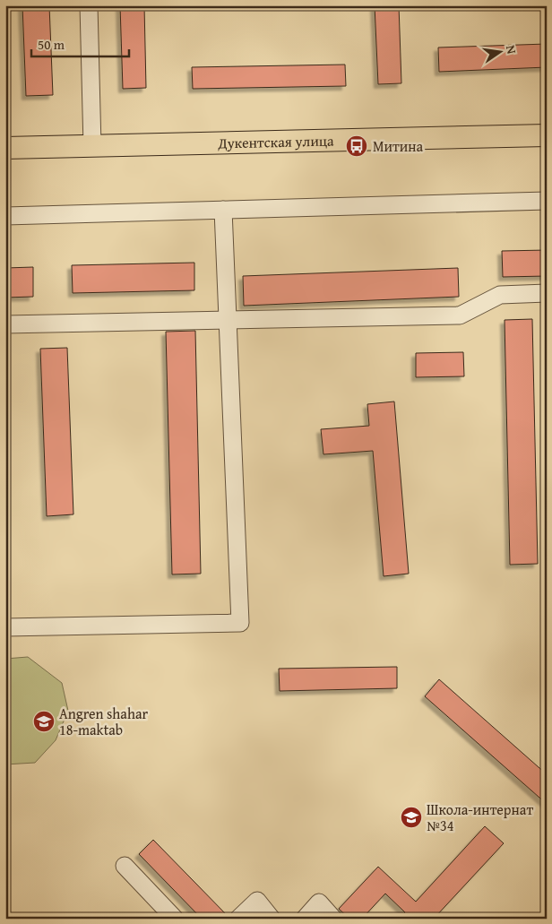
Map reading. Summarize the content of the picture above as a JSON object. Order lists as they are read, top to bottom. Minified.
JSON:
{"streets":{"main road":["Дукентская улица"]},"places":{"bus stop":["Митина"],"school or university":["Angren shahar 18-maktab","Школа-интернат №34"]},"scale_bar":"50 m","north":"right"}
